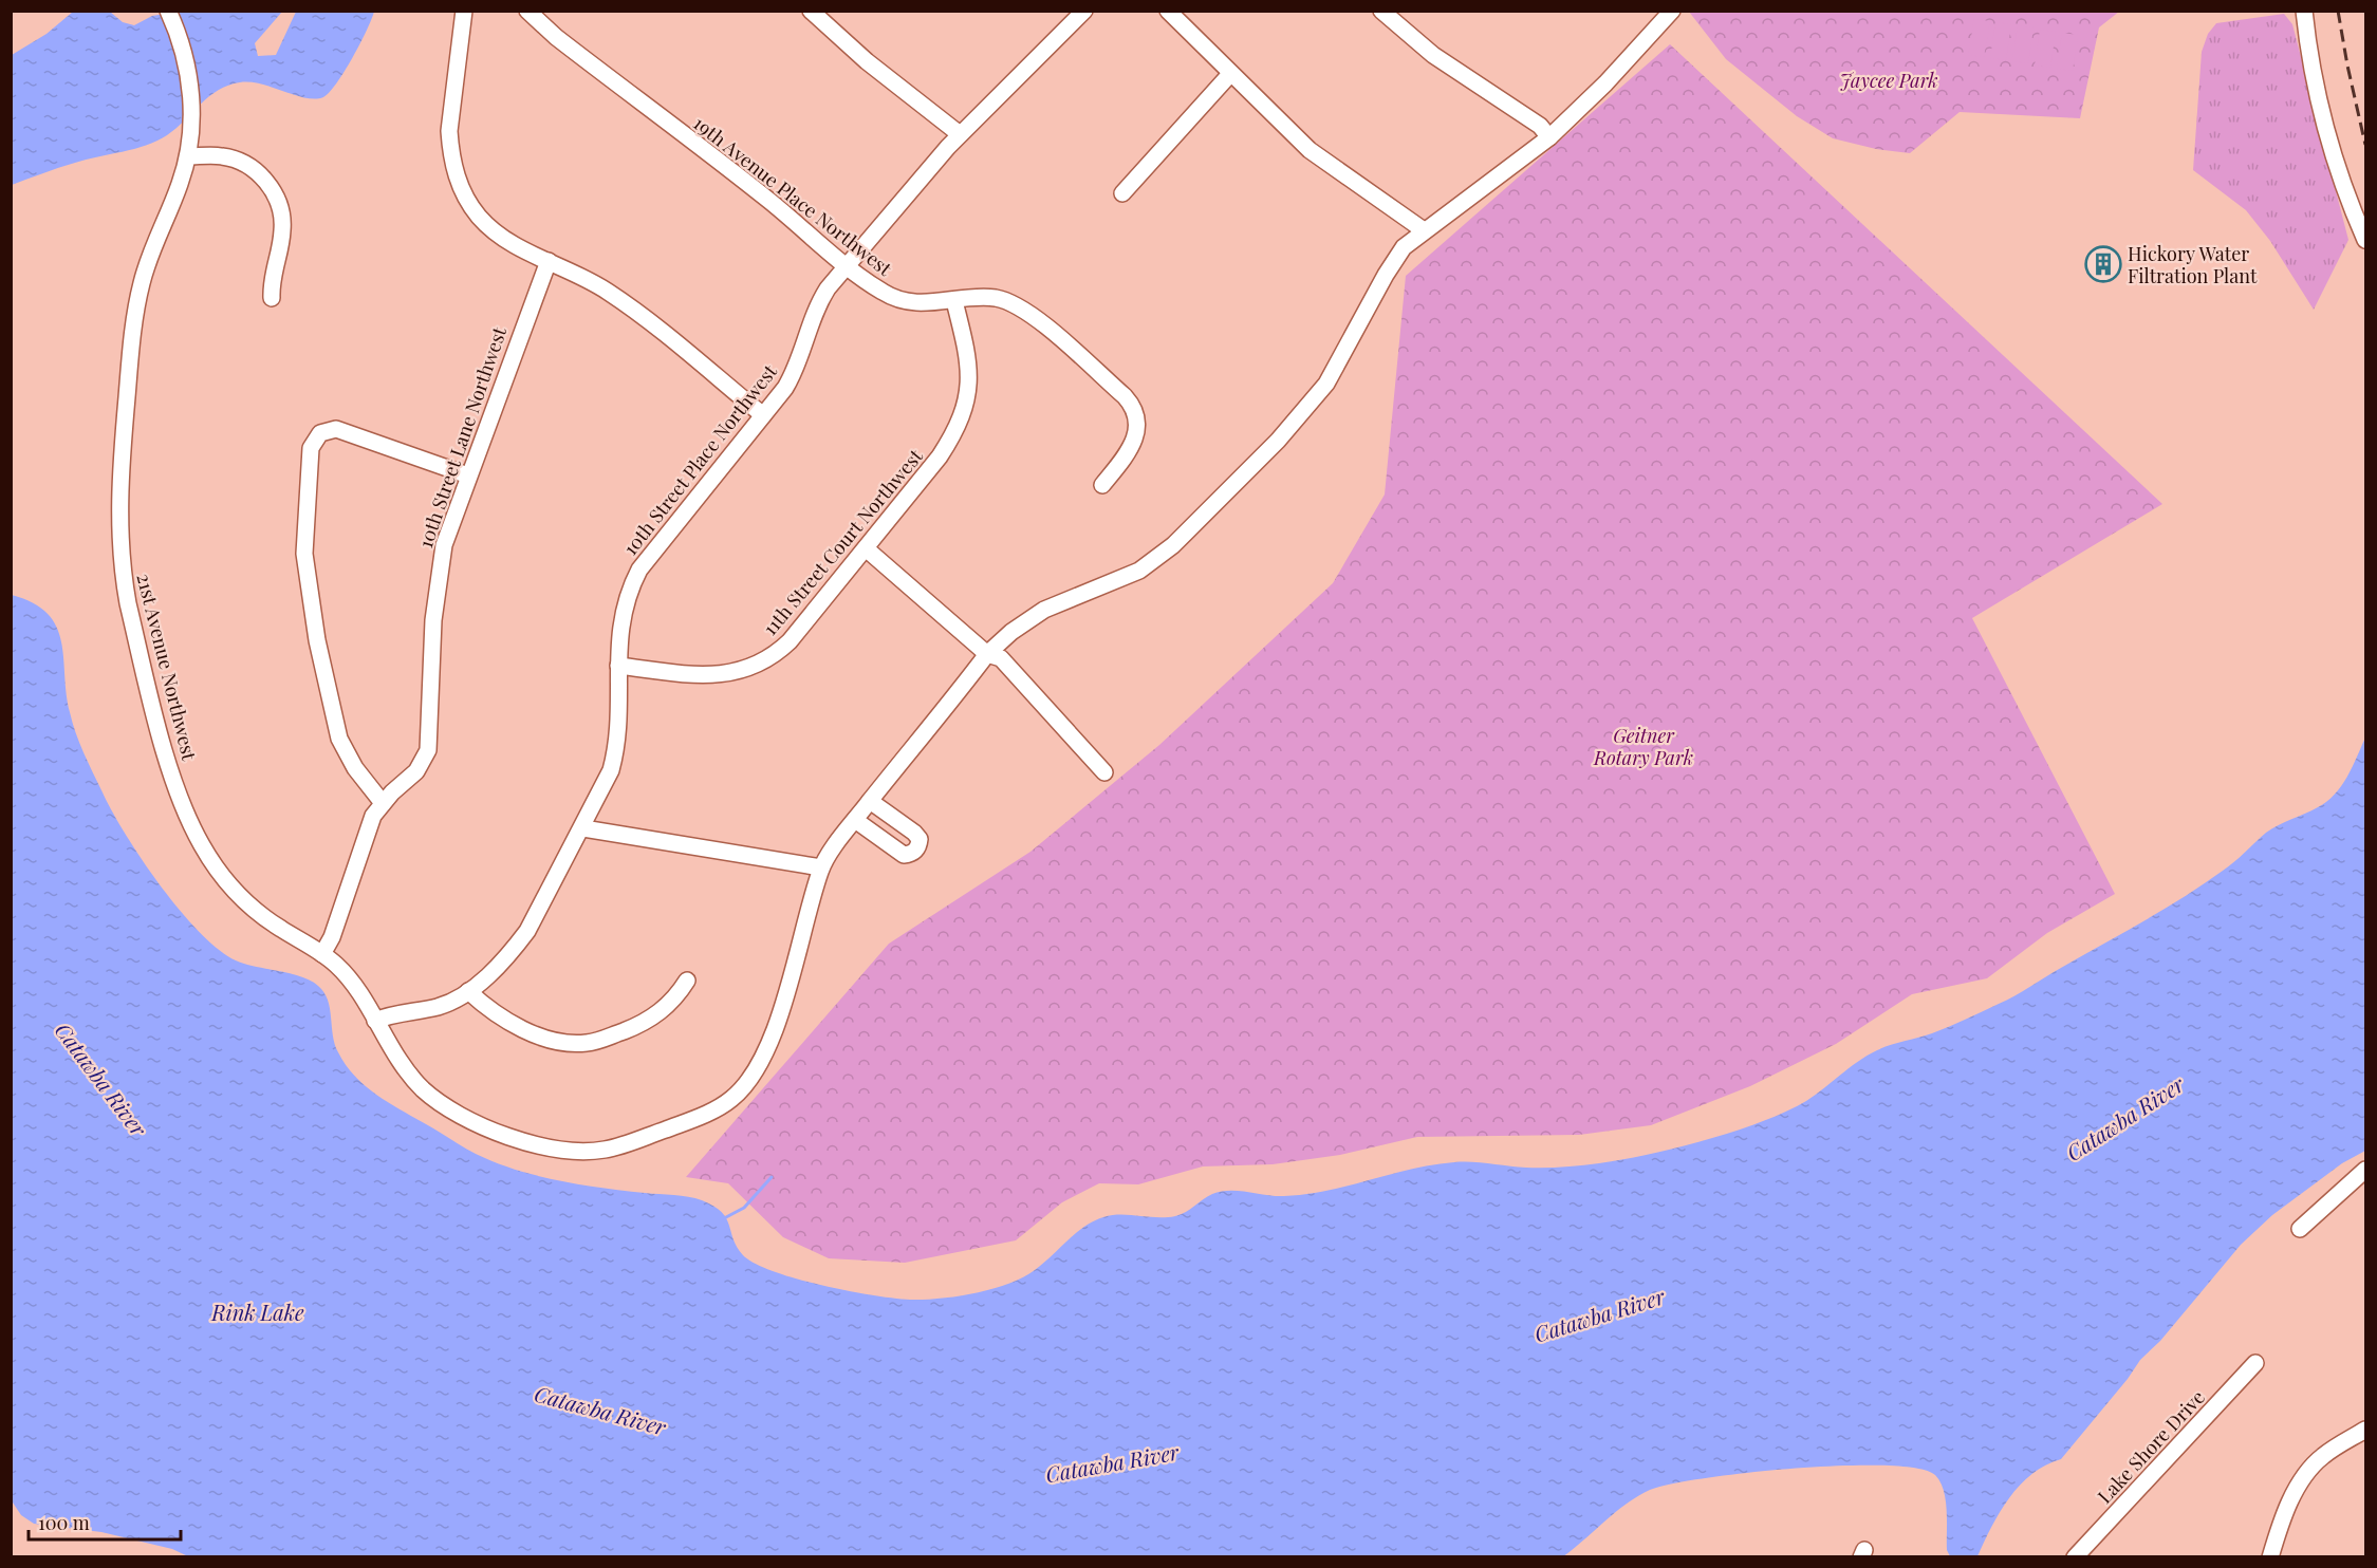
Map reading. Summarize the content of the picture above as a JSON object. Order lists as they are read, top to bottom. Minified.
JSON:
{"streets":{"street":["19th Avenue Place Northwest","10th Street Lane Northwest","10th Street Place Northwest","11th Street Court Northwest","21st Avenue Northwest","Lake Shore Drive"]},"crossings":[["19th Avenue Place Northwest","10th Street Place Northwest"],["19th Avenue Place Northwest","11th Street Court Northwest"],["10th Street Lane Northwest","21st Avenue Northwest"],["10th Street Place Northwest","11th Street Court Northwest"],["10th Street Place Northwest","21st Avenue Northwest"]],"water":["Catawba River","Rink Lake"],"parks":["Jaycee Park","Geitner Rotary Park"],"places":{"building":["Hickory Water Filtration Plant"]},"scale_bar":"100 m"}
